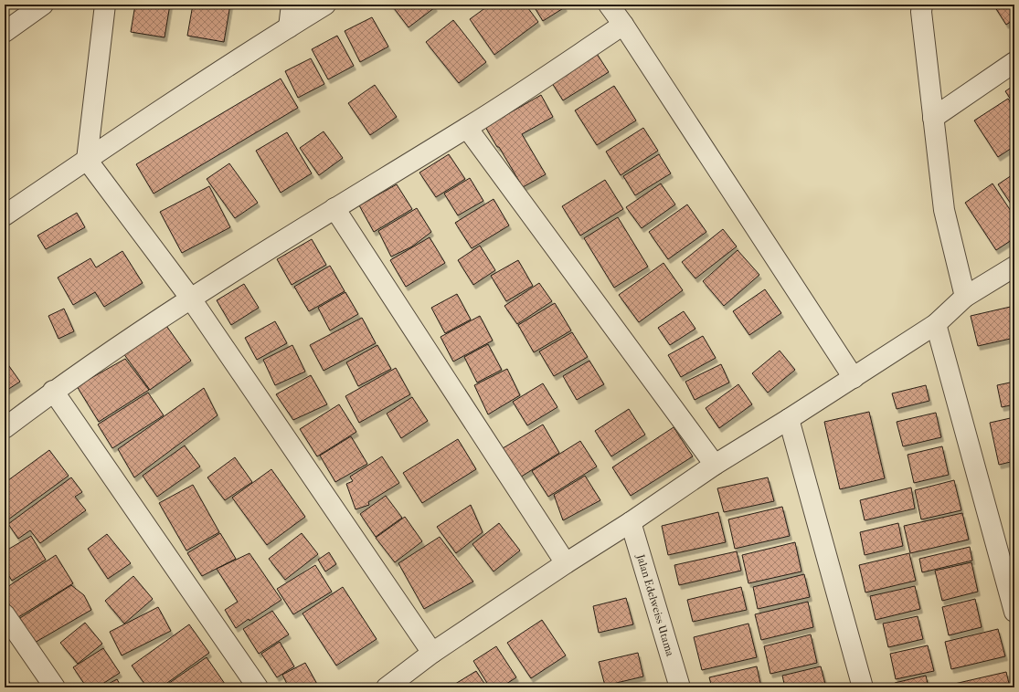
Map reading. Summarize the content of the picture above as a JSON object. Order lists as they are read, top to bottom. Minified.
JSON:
{"streets":{"street":["Jalan Edelweiss Utama"]}}
